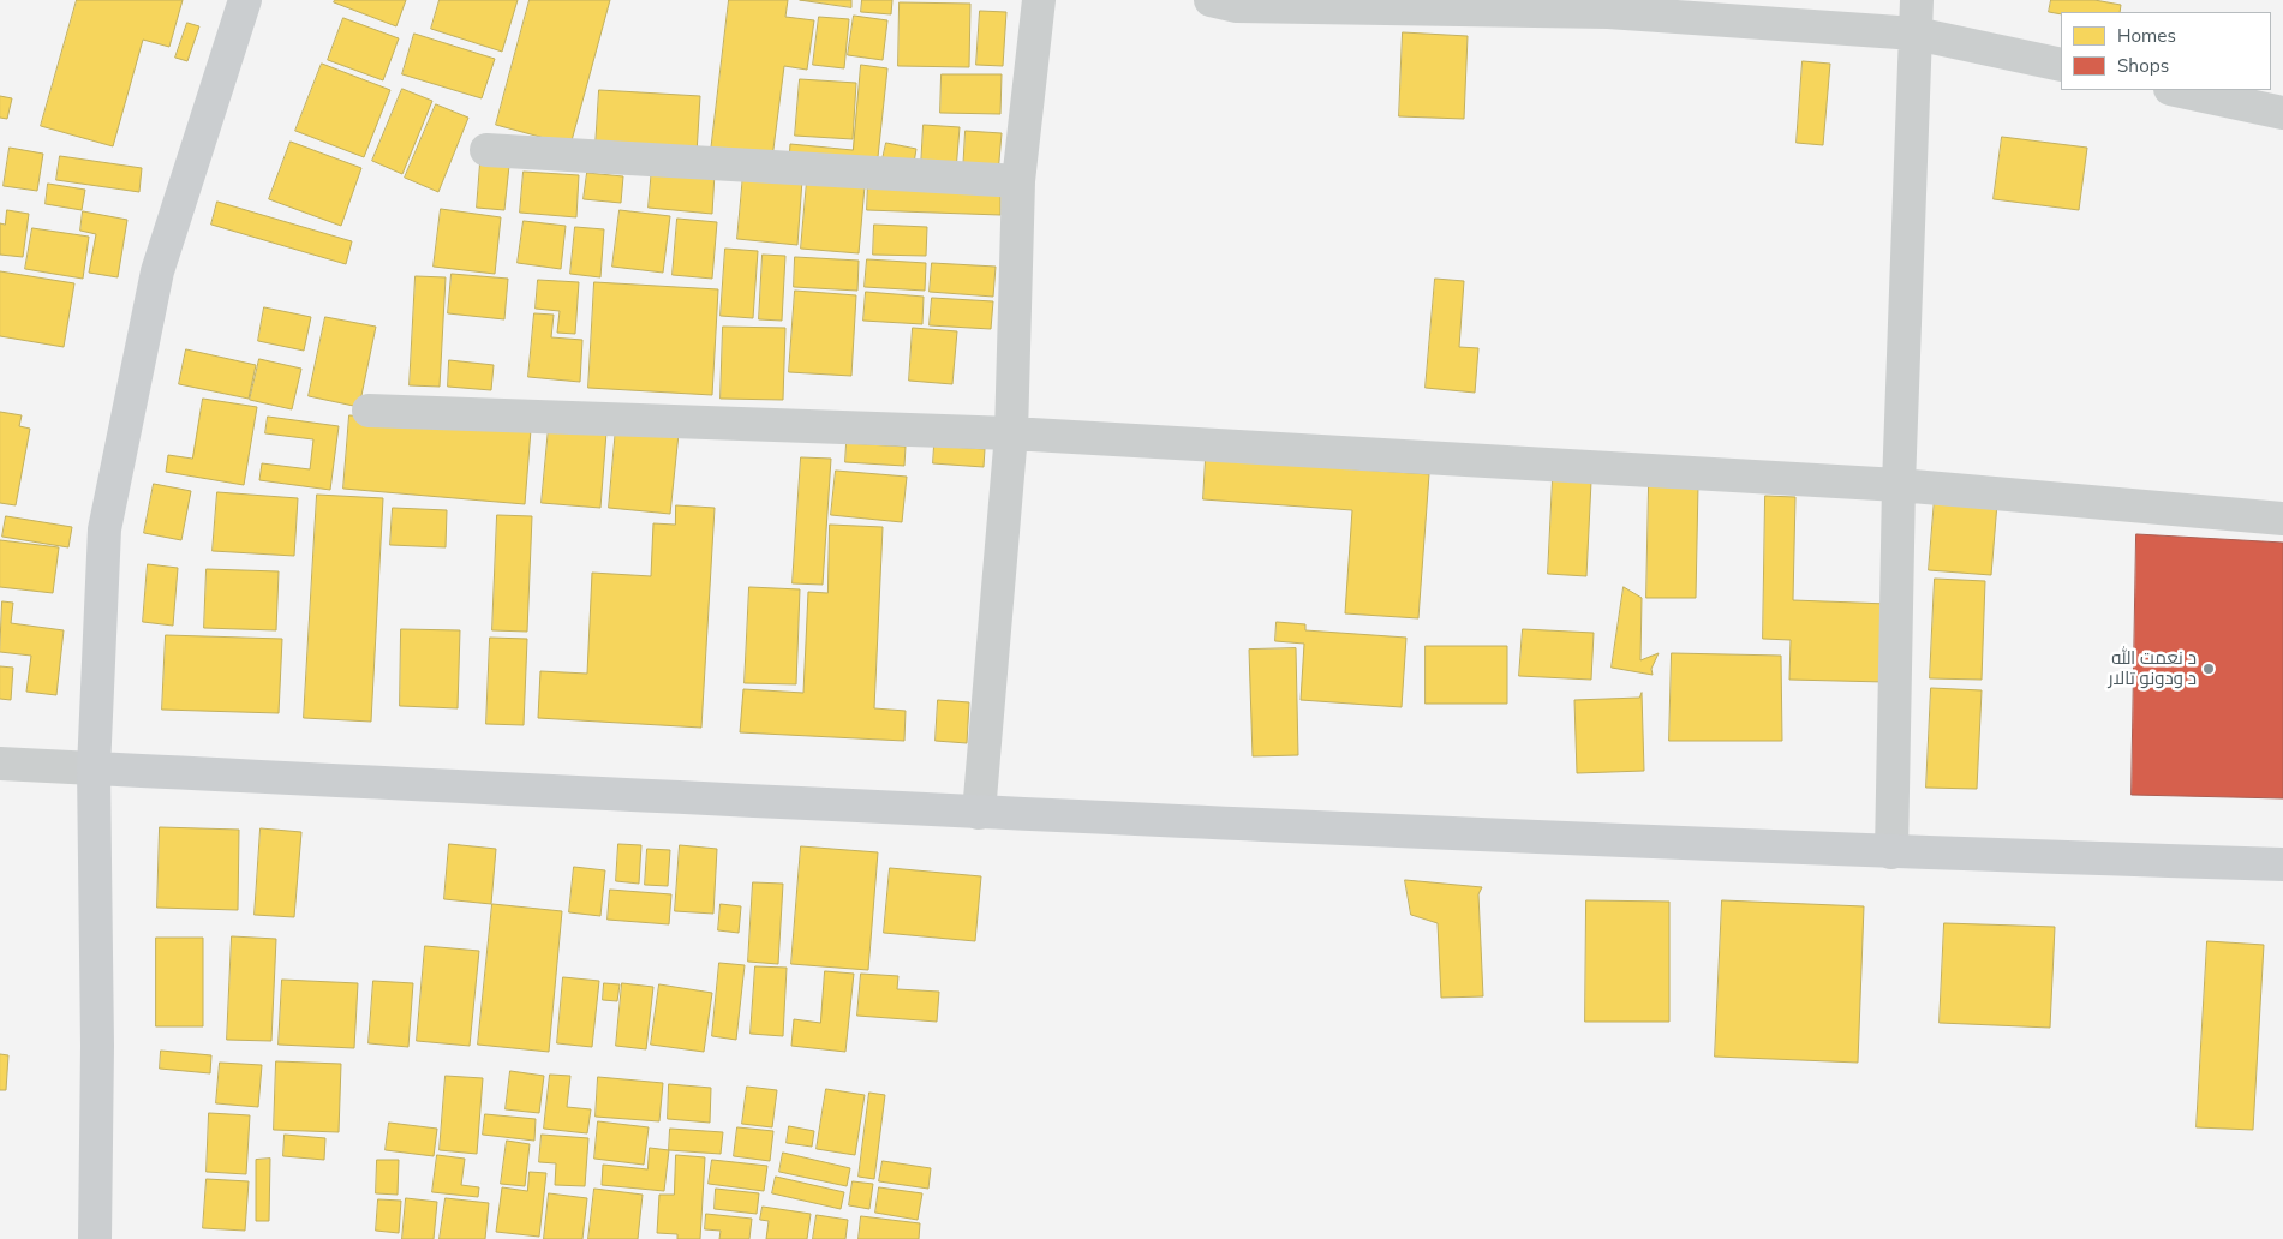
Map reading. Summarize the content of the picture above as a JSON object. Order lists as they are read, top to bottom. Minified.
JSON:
{"places":["د نعمت الله د ودونو تالار"],"legend":["Homes","Shops"]}
